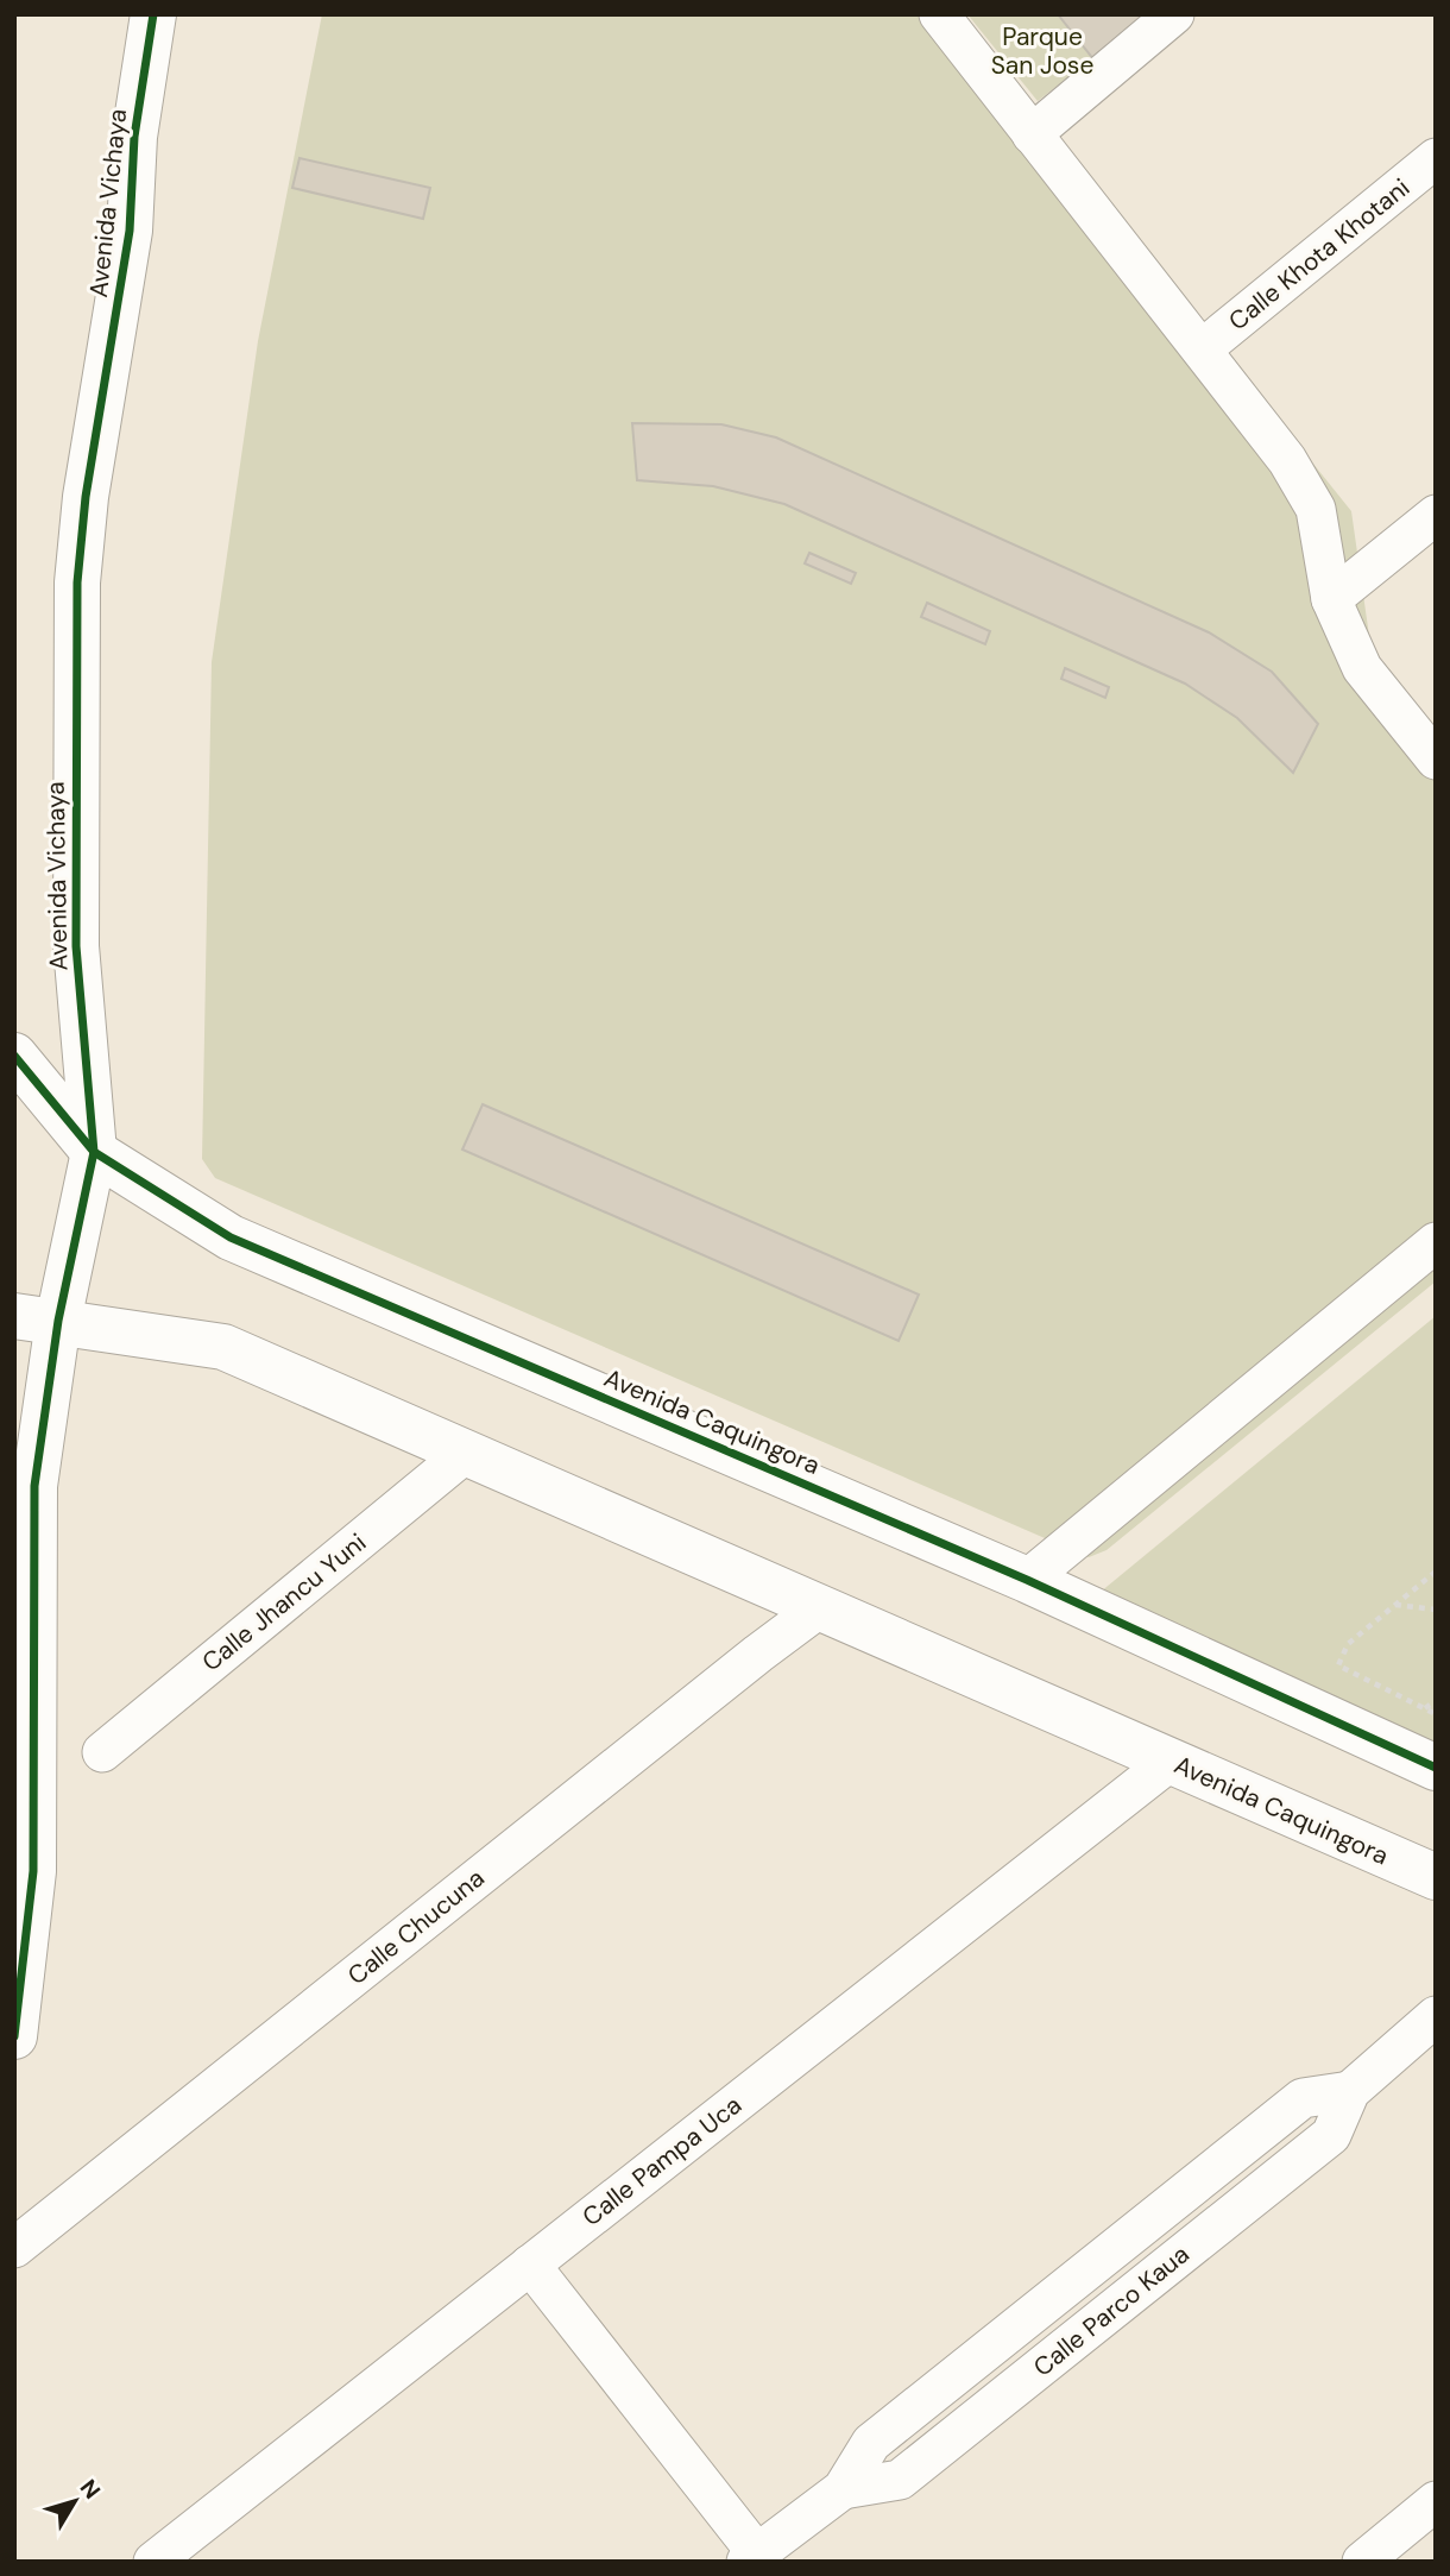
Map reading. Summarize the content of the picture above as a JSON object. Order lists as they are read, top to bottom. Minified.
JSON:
{"streets":{"street":["Avenida Vichaya","Calle Khota Khotani","Avenida Caquingora","Calle Jhancu Yuni","Calle Chucuna","Calle Pampa Uca","Calle Parco Kaua"]},"crossings":[["Avenida Vichaya","Avenida Caquingora"],["Avenida Caquingora","Calle Jhancu Yuni"],["Avenida Caquingora","Calle Chucuna"],["Avenida Caquingora","Calle Pampa Uca"]],"parks":["Parque San Jose"],"north":"top right"}
